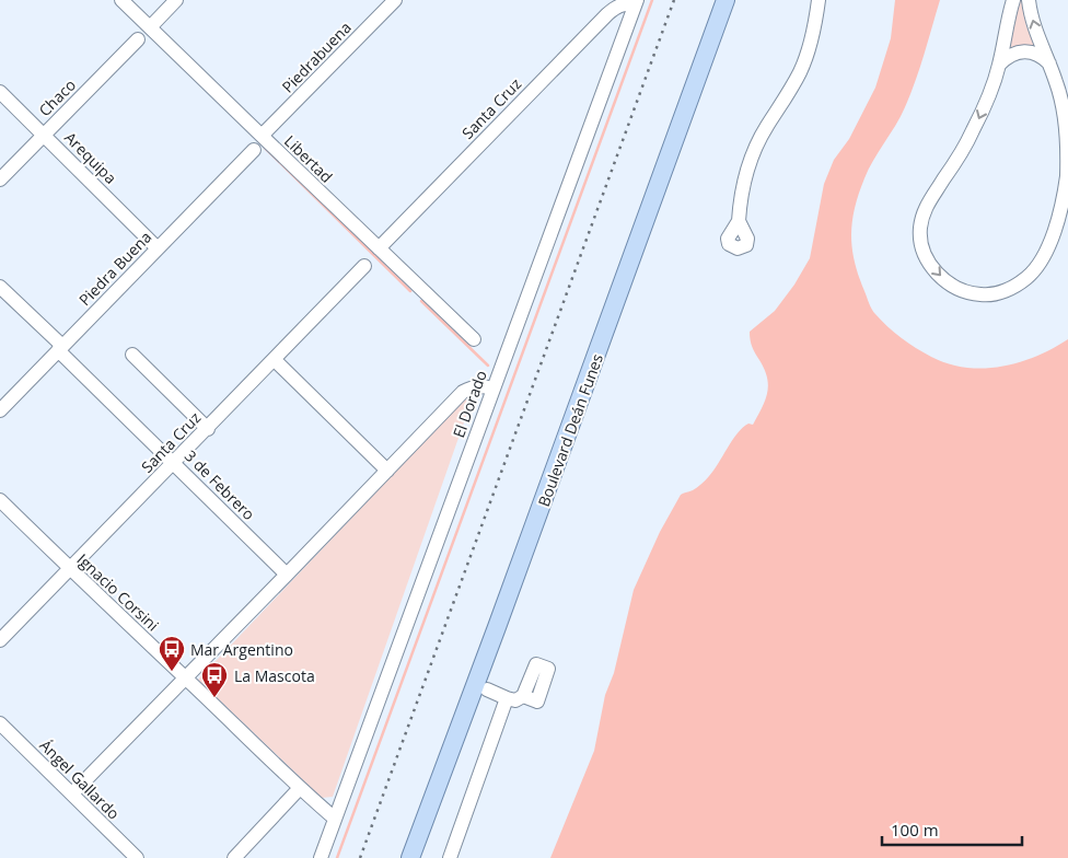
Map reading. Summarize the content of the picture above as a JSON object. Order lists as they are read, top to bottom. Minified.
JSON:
{"streets":{"main road":["Boulevard Deán Funes"],"street":["Piedrabuena","Chaco","Santa Cruz","Arequipa","Libertad","Piedra Buena","El Dorado","3 de Febrero","Ignacio Corsini","Ángel Gallardo"]},"crossings":[["Piedrabuena","Libertad"],["Chaco","Arequipa"],["Santa Cruz","Libertad"],["Santa Cruz","El Dorado"],["Santa Cruz","3 de Febrero"],["Santa Cruz","Ignacio Corsini"],["Arequipa","Piedra Buena"],["Piedra Buena","3 de Febrero"],["El Dorado","Ignacio Corsini"]],"places":{"bus stop":["Mar Argentino","La Mascota"]},"scale_bar":"100 m"}
